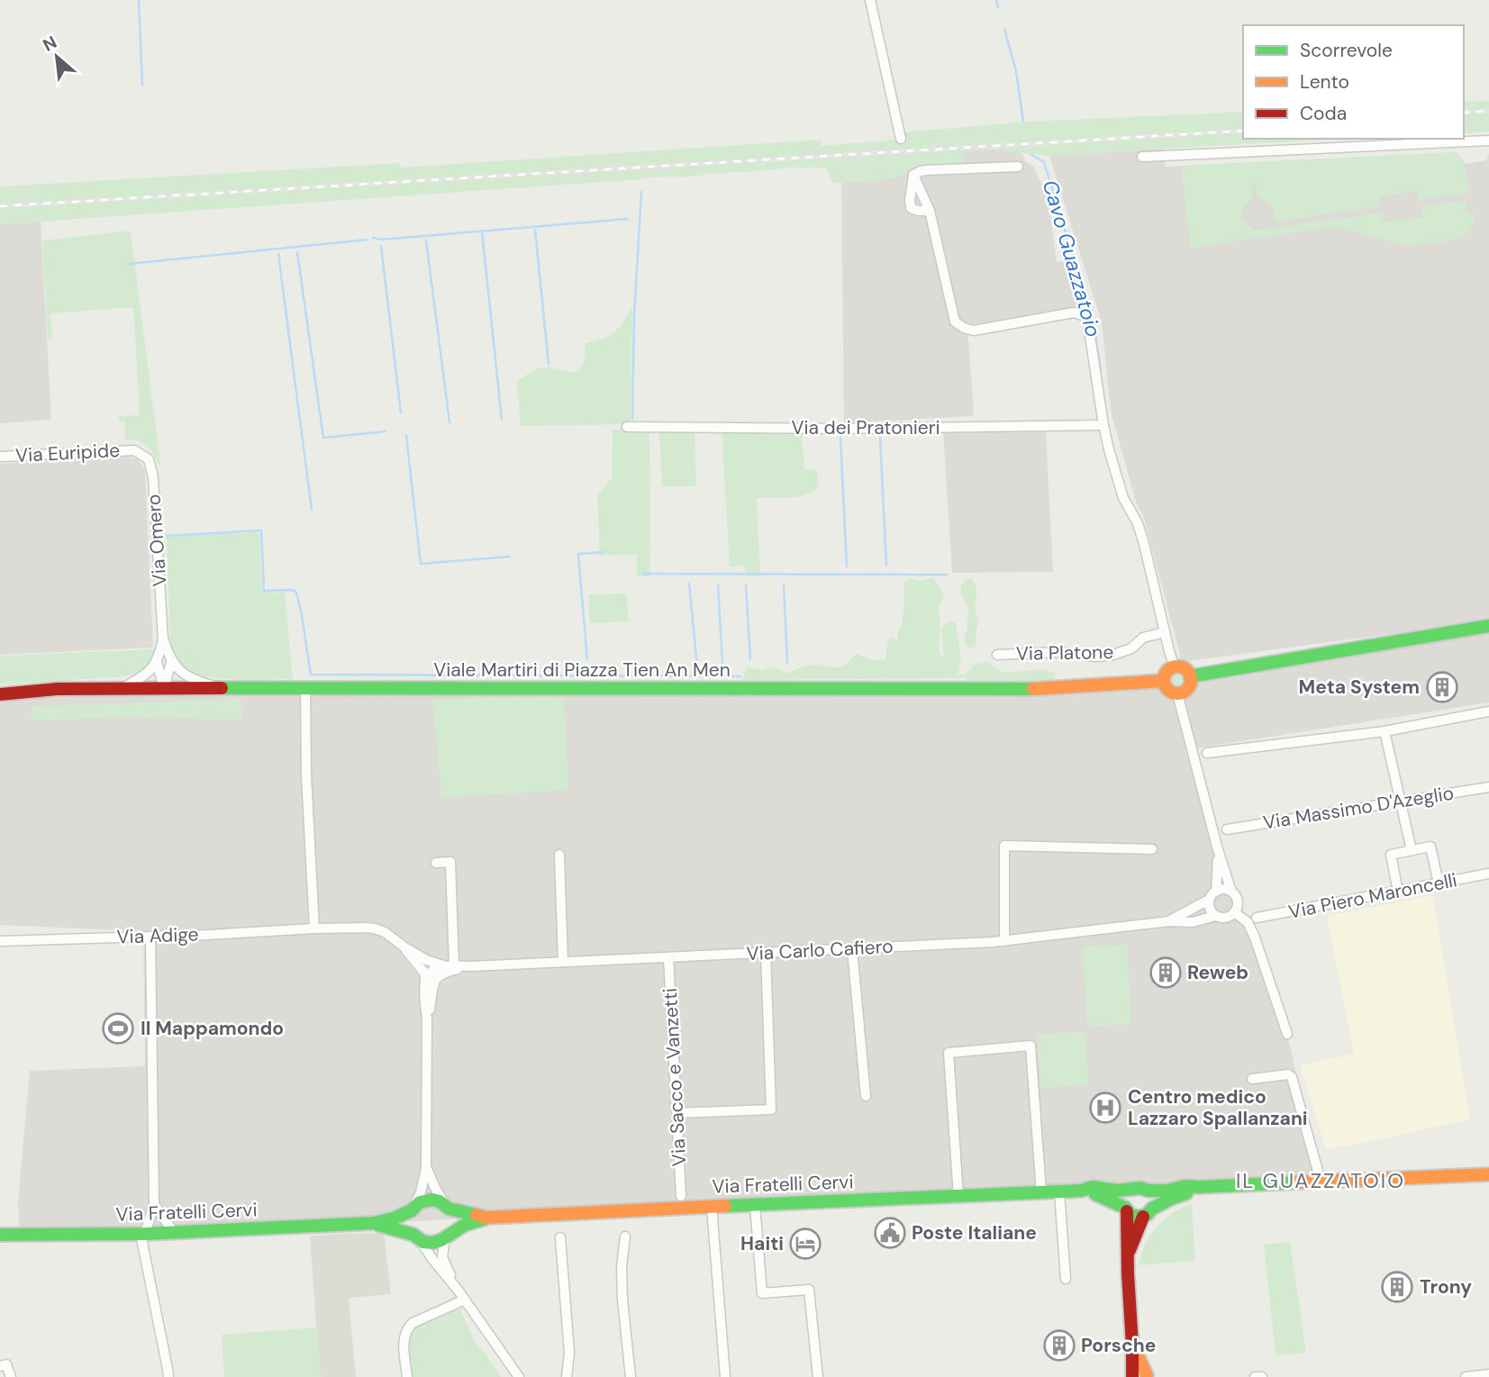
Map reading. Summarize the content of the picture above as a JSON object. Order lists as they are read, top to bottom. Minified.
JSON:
{"streets":{"main road":["Viale Martiri di Piazza Tien An Men","Via Fratelli Cervi"],"street":["Via dei Pratonieri","Via Euripide","Via Omero","Via Platone","Via Massimo D'Azeglio","Via Piero Maroncelli","Via Adige","Via Carlo Cafiero","Via Sacco e Vanzetti"]},"crossings":[["Via Euripide","Via Omero"],["Via Adige","Via Carlo Cafiero"],["Via Carlo Cafiero","Via Sacco e Vanzetti"],["Via Carlo Cafiero","Via Fratelli Cervi"]],"districts":["IL GUAZZATOIO"],"water":["Cavo Guazzatoio"],"places":{"building":["Meta System","Reweb","Trony","Porsche"],"sports":["Il Mappamondo"],"hospital":["Centro medico Lazzaro Spallanzani"],"public building":["Poste Italiane"],"hotel":["Haiti"]},"legend":["Scorrevole","Lento","Coda"],"north":"top left"}
